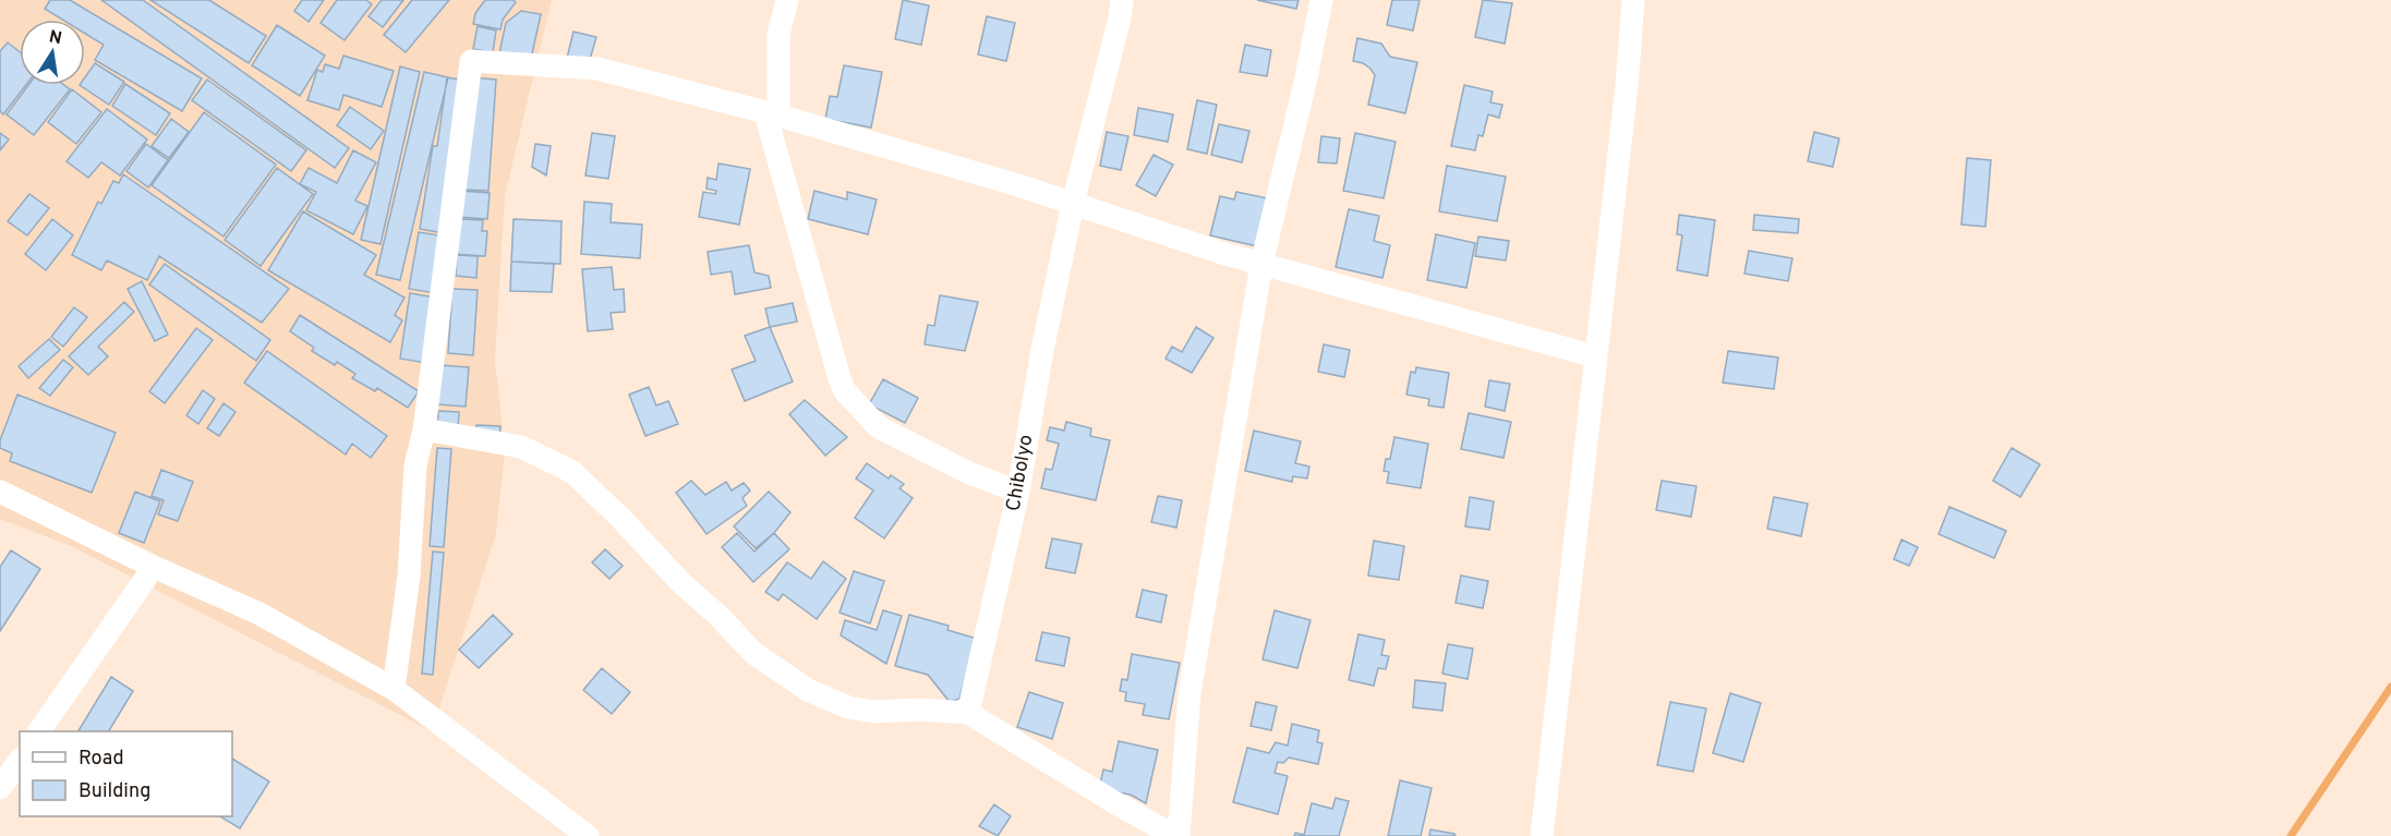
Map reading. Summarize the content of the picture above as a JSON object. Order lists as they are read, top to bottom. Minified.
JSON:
{"streets":{"street":["Chibolyo"]},"legend":["Road","Building"],"north":"top"}
